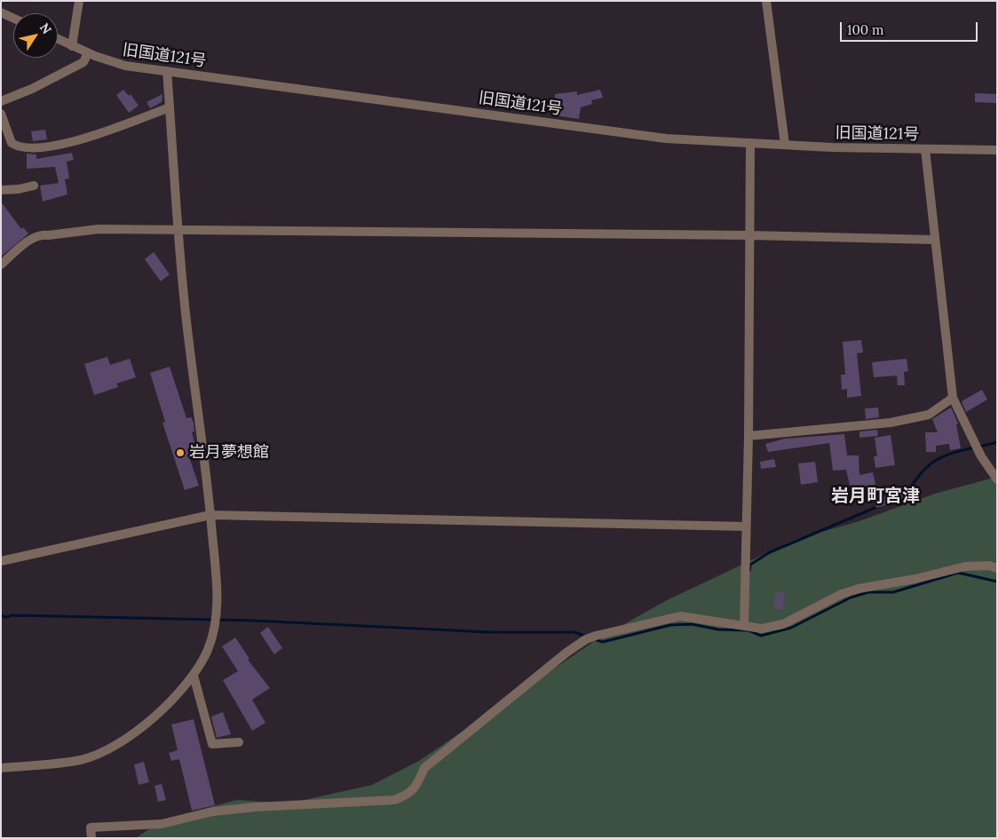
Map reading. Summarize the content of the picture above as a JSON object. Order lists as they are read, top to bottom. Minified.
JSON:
{"streets":{"street":["旧国道121号"]},"districts":["岩月町宮津"],"places":["岩月夢想館"],"scale_bar":"100 m","north":"top right"}
